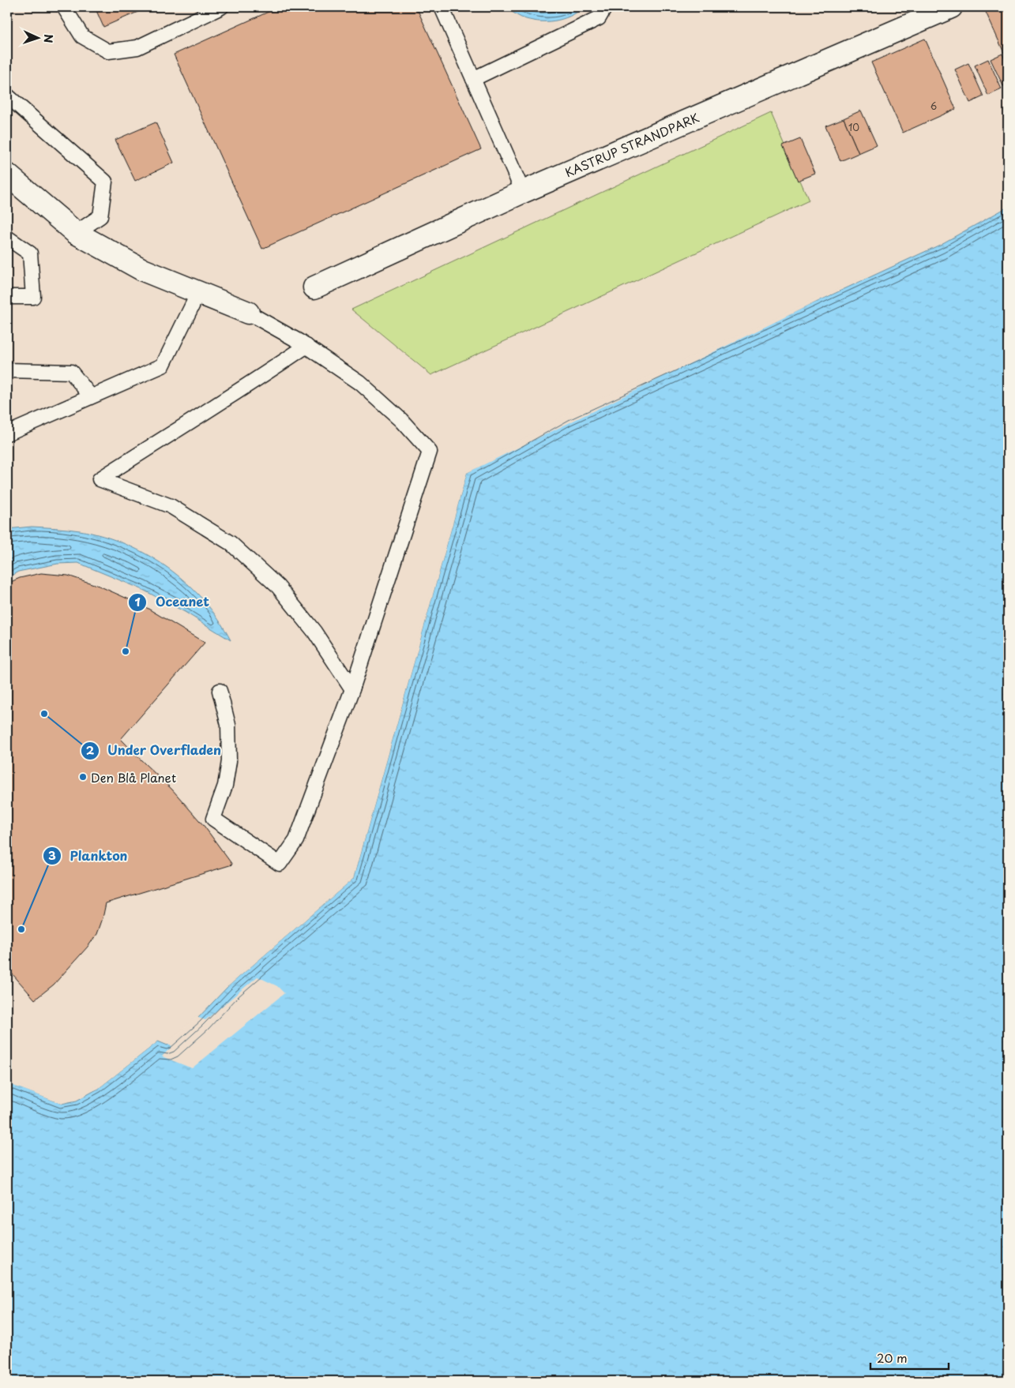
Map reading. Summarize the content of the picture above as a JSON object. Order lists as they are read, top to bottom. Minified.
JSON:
{"streets":{"street":["KASTRUP STRANDPARK"]},"places":["Oceanet","Under Overfladen","Den Blå Planet","Plankton"],"house_numbers":["6","10"],"scale_bar":"20 m","north":"right"}
